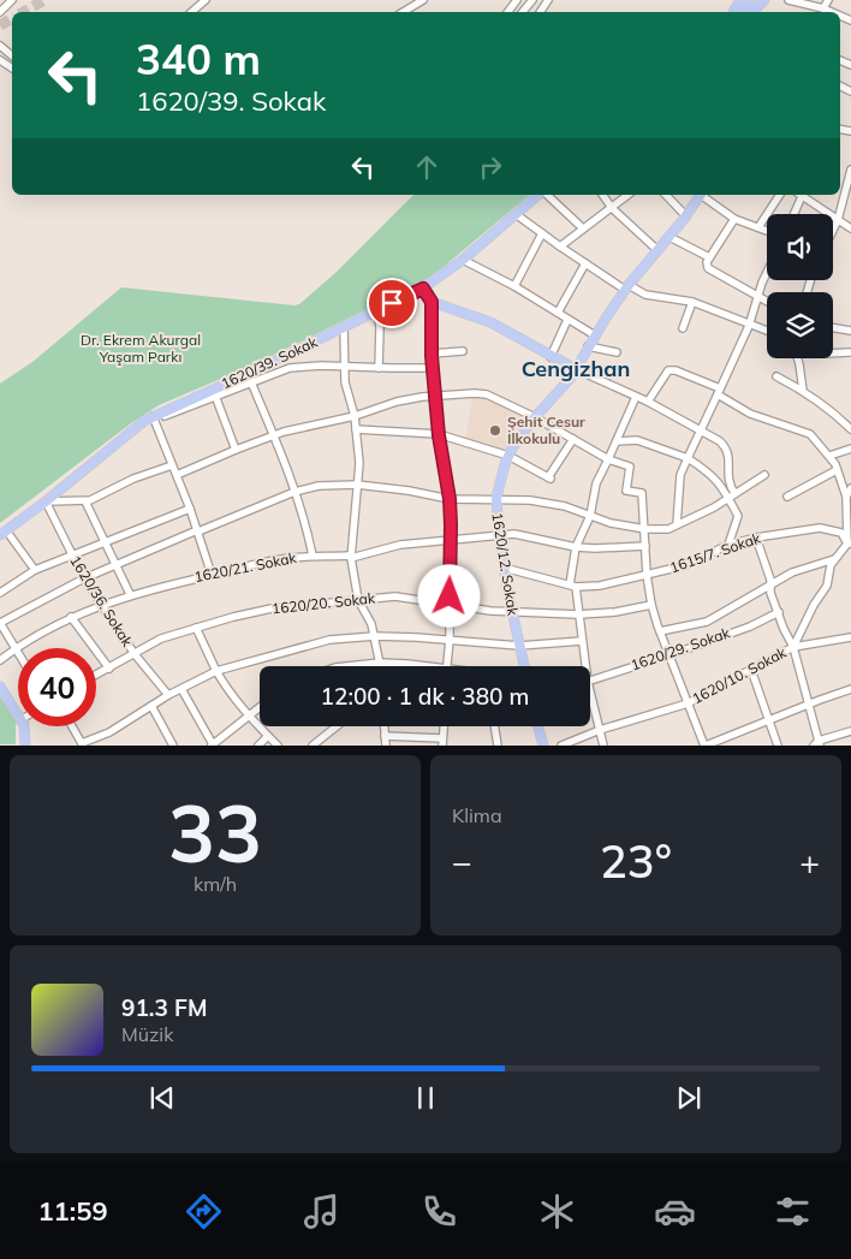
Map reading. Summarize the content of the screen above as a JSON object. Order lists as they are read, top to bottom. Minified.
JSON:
{"streets":{"main road":["1620/39. Sokak","1620/12. Sokak"],"street":["1615/7. Sokak","1620/21. Sokak","1620/36. Sokak","1620/20. Sokak","1620/29. Sokak","1620/10. Sokak"]},"crossings":[["1620/39. Sokak","1620/36. Sokak"],["1615/7. Sokak","1620/12. Sokak"],["1620/12. Sokak","1620/21. Sokak"],["1620/12. Sokak","1620/20. Sokak"],["1620/21. Sokak","1620/36. Sokak"],["1620/36. Sokak","1620/20. Sokak"]],"districts":["Cengizhan"],"parks":["Dr. Ekrem Akurgal Yaşam Parkı"],"places":["Şehit Cesur İlkokulu"],"page":{"turn":["340 m","1620/39. Sokak"],"limit":"40","trip":"12:00 · 1 dk · 380 m","tile":[["33","km/h"],"Klima"],"heat":["−","23°","+"],"song":["91.3 FM","Müzik"],"tabs":"11:59"}}
